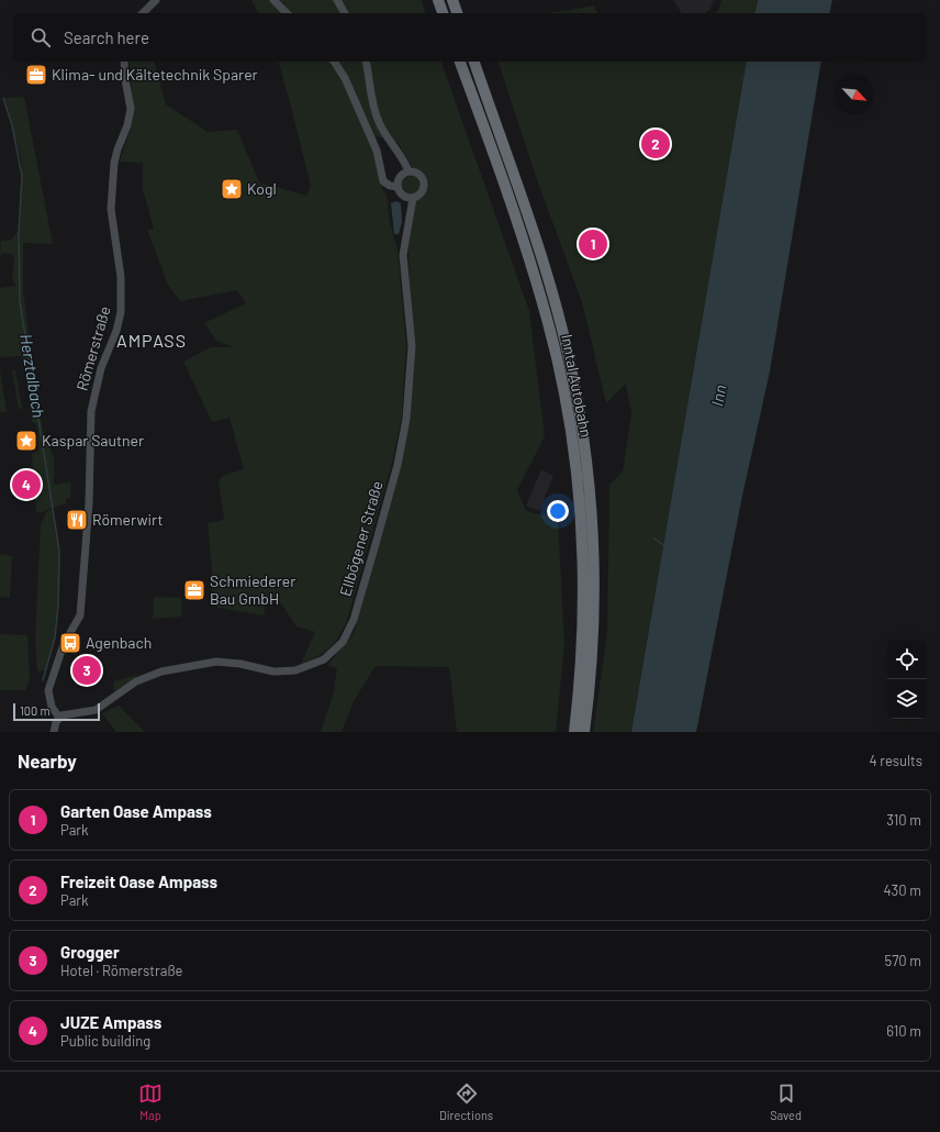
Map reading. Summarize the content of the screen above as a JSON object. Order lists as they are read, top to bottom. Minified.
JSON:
{"streets":{"highway":["Inntal Autobahn"],"main road":["Römerstraße","Ellbögener Straße"]},"crossings":[["Römerstraße","Ellbögener Straße"]],"districts":["AMPASS"],"water":["Herztalbach","Inn"],"places":{"office":["Klima- und Kältetechnik Sparer","Schmiederer Bau GmbH"],"place":["Kogl","Kaspar Sautner"],"restaurant":["Römerwirt"],"bus stop":["Agenbach"]},"scale_bar":"100 m","north":"bottom right","page":{"search":"Search here","pins":["2","1","4","3"],"scale":"100 m","heading":["Nearby","4 results"],"list":[{"mark":"1","name":"Garten Oase Ampass","note":"Park","value":"310 m"},{"mark":"2","name":"Freizeit Oase Ampass","note":"Park","value":"430 m"},{"mark":"3","name":"Grogger","note":"Hotel · Römerstraße","value":"570 m"},{"mark":"4","name":"JUZE Ampass","note":"Public building","value":"610 m"}],"nav":["Map","Directions","Saved"]}}
